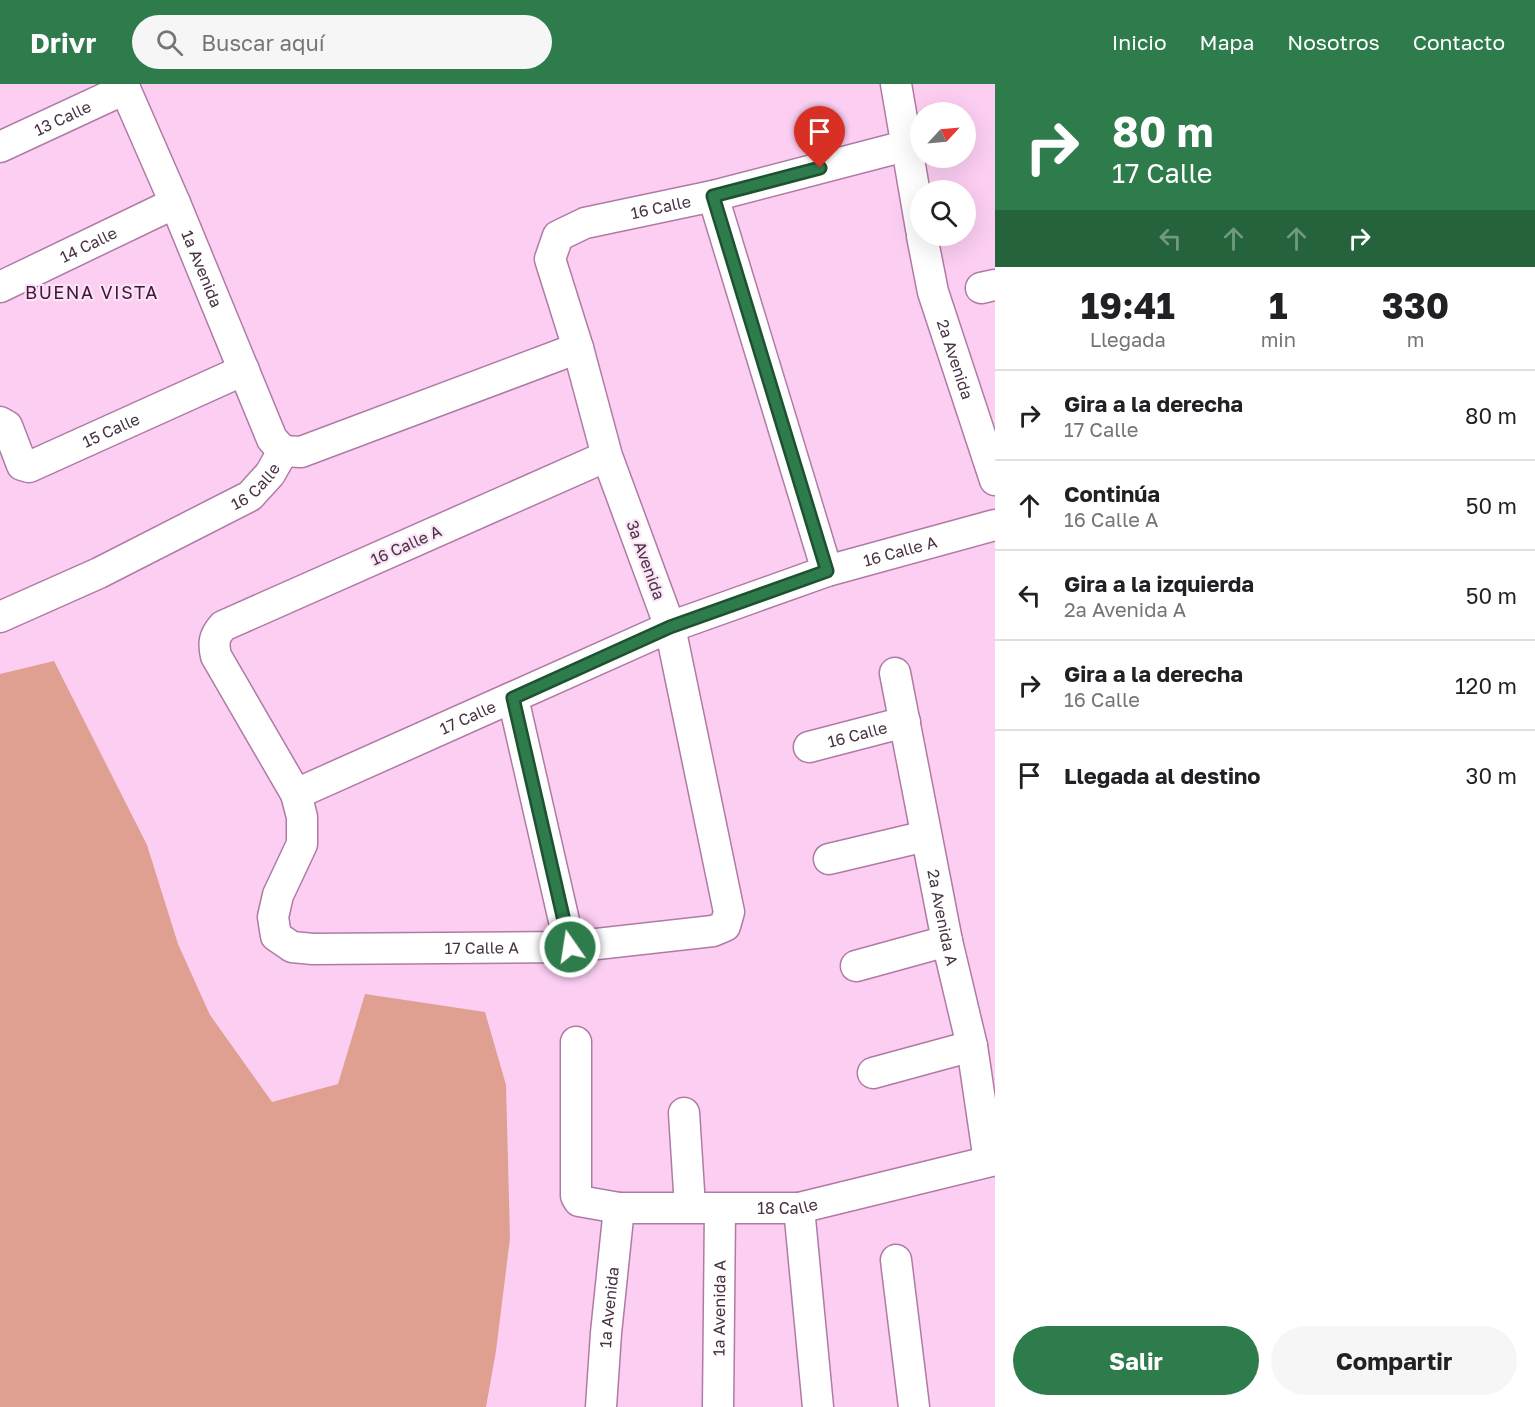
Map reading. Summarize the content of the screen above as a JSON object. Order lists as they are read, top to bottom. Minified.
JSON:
{"streets":{"street":["13 Calle","16 Calle","14 Calle","1a Avenida","2a Avenida","15 Calle","16 Calle A","3a Avenida","17 Calle","2a Avenida A","17 Calle A","18 Calle","1a Avenida A"]},"crossings":[["13 Calle","1a Avenida"],["16 Calle","1a Avenida"],["16 Calle","3a Avenida"],["16 Calle","2a Avenida A"],["14 Calle","1a Avenida"],["1a Avenida","15 Calle"],["1a Avenida","18 Calle"],["16 Calle A","3a Avenida"],["16 Calle A","17 Calle"],["16 Calle A","17 Calle A"],["3a Avenida","17 Calle"],["3a Avenida","17 Calle A"],["17 Calle","17 Calle A"],["2a Avenida A","18 Calle"],["18 Calle","1a Avenida A"]],"districts":["BUENA VISTA"],"north":"top right","page":{"header":"Drivr","search":"Buscar aquí","nav":["Inicio","Mapa","Nosotros","Contacto"],"turn":["80 m","17 Calle"],"eta":["19:41","Llegada","1","min","330","m"],"list":[{"name":"Gira a la derecha","note":"17 Calle","value":"80 m"},{"name":"Continúa","note":"16 Calle A","value":"50 m"},{"name":"Gira a la izquierda","note":"2a Avenida A","value":"50 m"},{"name":"Gira a la derecha","note":"16 Calle","value":"120 m"},{"name":"Llegada al destino","value":"30 m"}],"buttons":["Salir","Compartir"]}}
